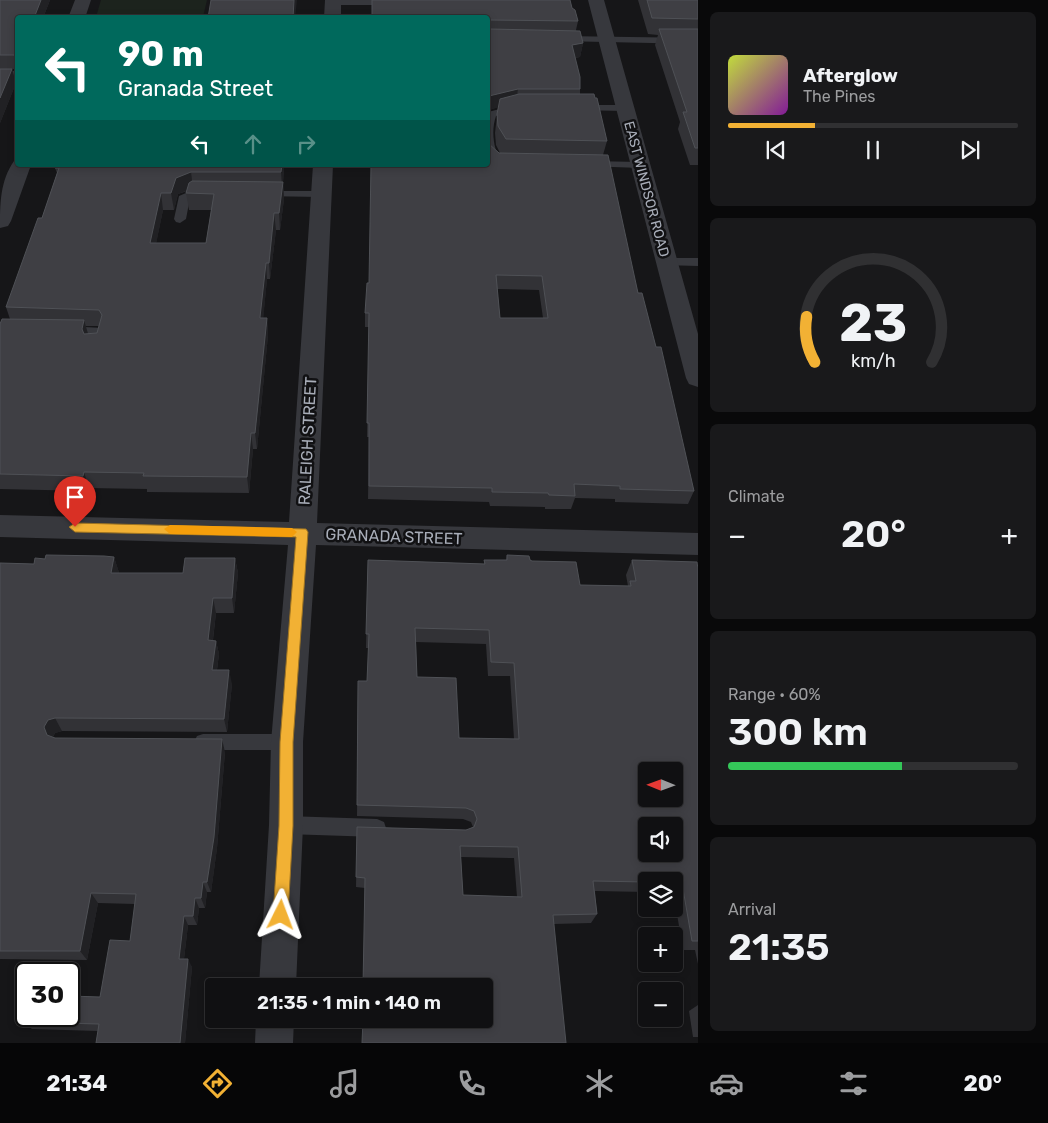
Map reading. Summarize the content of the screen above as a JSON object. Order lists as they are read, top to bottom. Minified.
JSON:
{"streets":{"street":["EAST WINDSOR ROAD","RALEIGH STREET","GRANADA STREET"]},"crossings":[["RALEIGH STREET","GRANADA STREET"]],"north":"left","page":{"turn":["90 m","Granada Street"],"song":["Afterglow","The Pines"],"tile":["Climate",["Range · 60%","300 km"],["Arrival","21:35"]],"heat":["−","20°","+"],"map_buttons":["+","−"],"limit":"30","trip":"21:35 · 1 min · 140 m","tabs":["21:34","20°"],"gauge":["23","km/h"]}}
